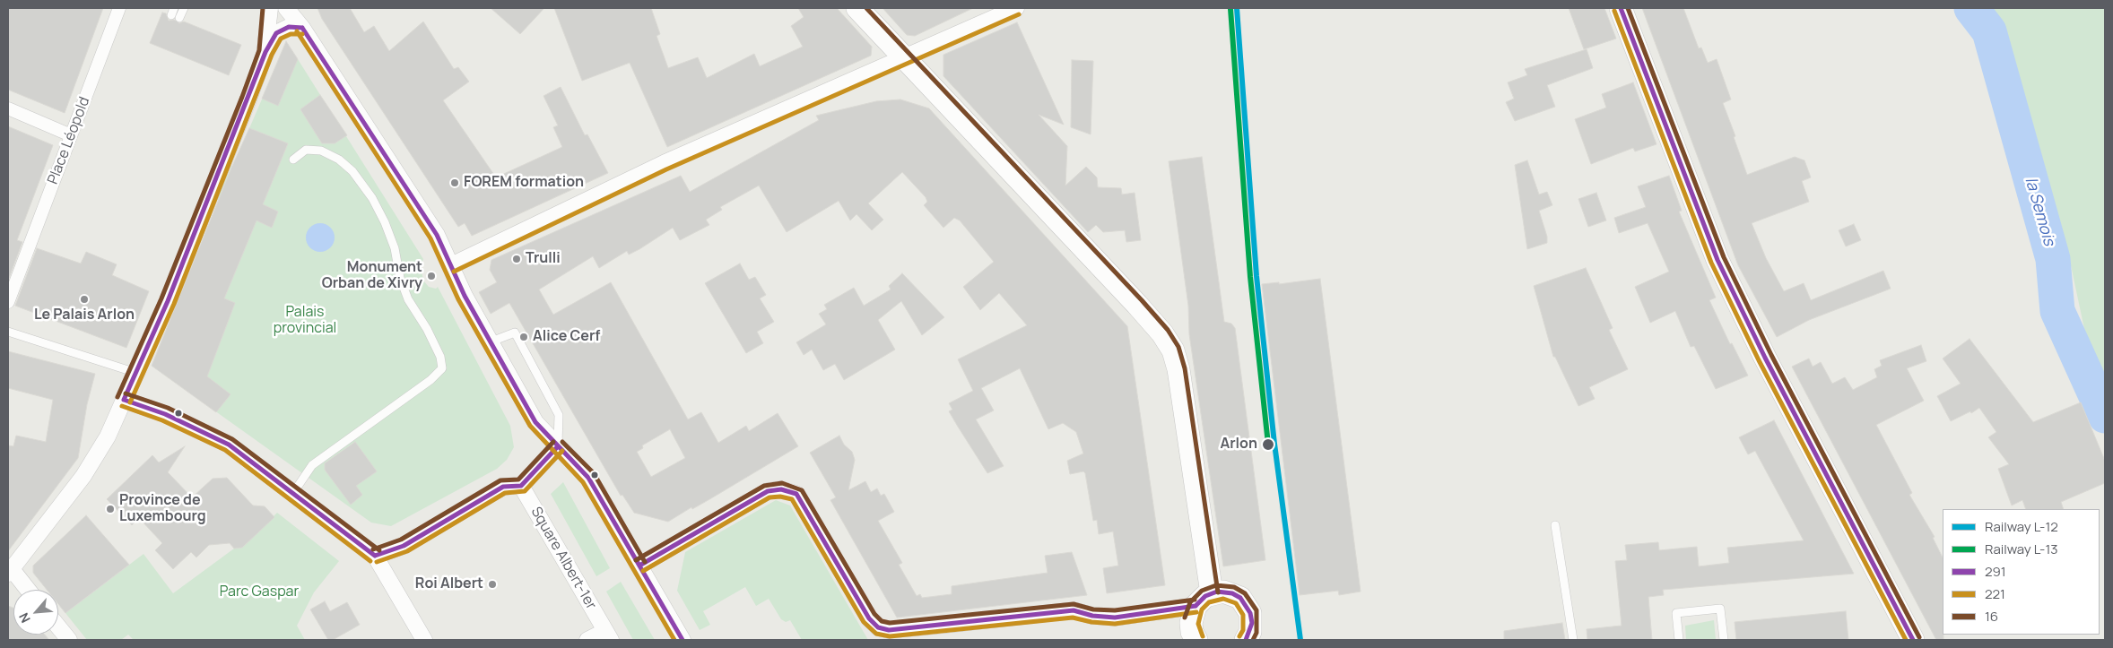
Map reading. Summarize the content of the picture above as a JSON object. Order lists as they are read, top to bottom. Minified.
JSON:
{"streets":{"street":["Place Léopold","Square Albert-1er"]},"water":["la Semois"],"parks":["Palais provincial","Parc Gaspar"],"places":["FOREM formation","Trulli","Monument Orban de Xivry","Le Palais Arlon","Alice Cerf","Arlon","Province de Luxembourg","Roi Albert"],"lines":["rail line L-12","transit line 291","transit line 16","rail line L-13","transit line 221"],"legend":["Railway L-12","Railway L-13","291","221","16"],"north":"bottom left"}
